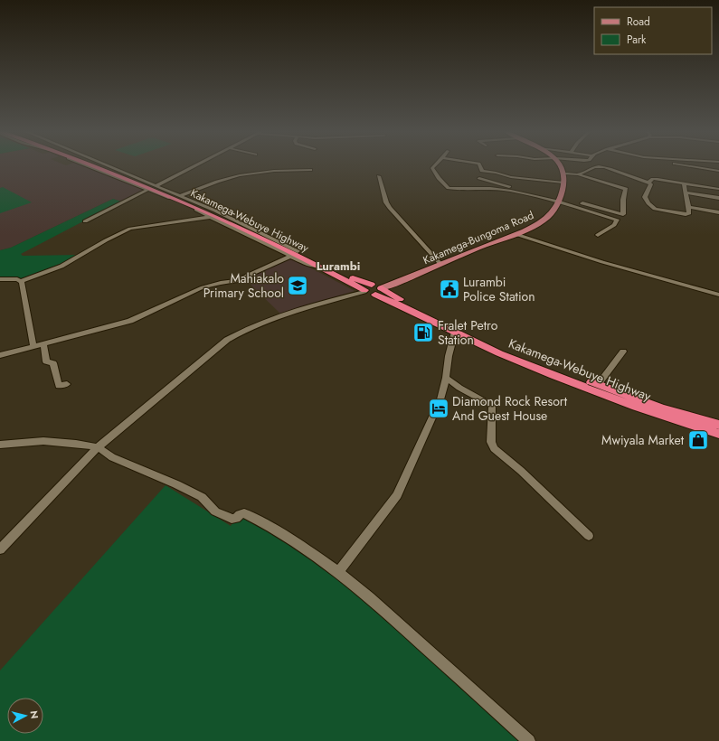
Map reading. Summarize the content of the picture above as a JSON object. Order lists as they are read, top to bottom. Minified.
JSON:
{"streets":{"highway":["Kakamega-Webuye Highway"],"main road":["Kakamega-Bungoma Road"]},"crossings":[["Kakamega-Webuye Highway","Kakamega-Bungoma Road"]],"districts":["Lurambi"],"places":{"school or university":["Mahiakalo Primary School"],"public building":["Lurambi Police Station"],"fuel station":["Fralet Petro Station"],"hotel":["Diamond Rock Resort And Guest House"],"shop":["Mwiyala Market"]},"legend":["Road","Park"],"north":"right"}
